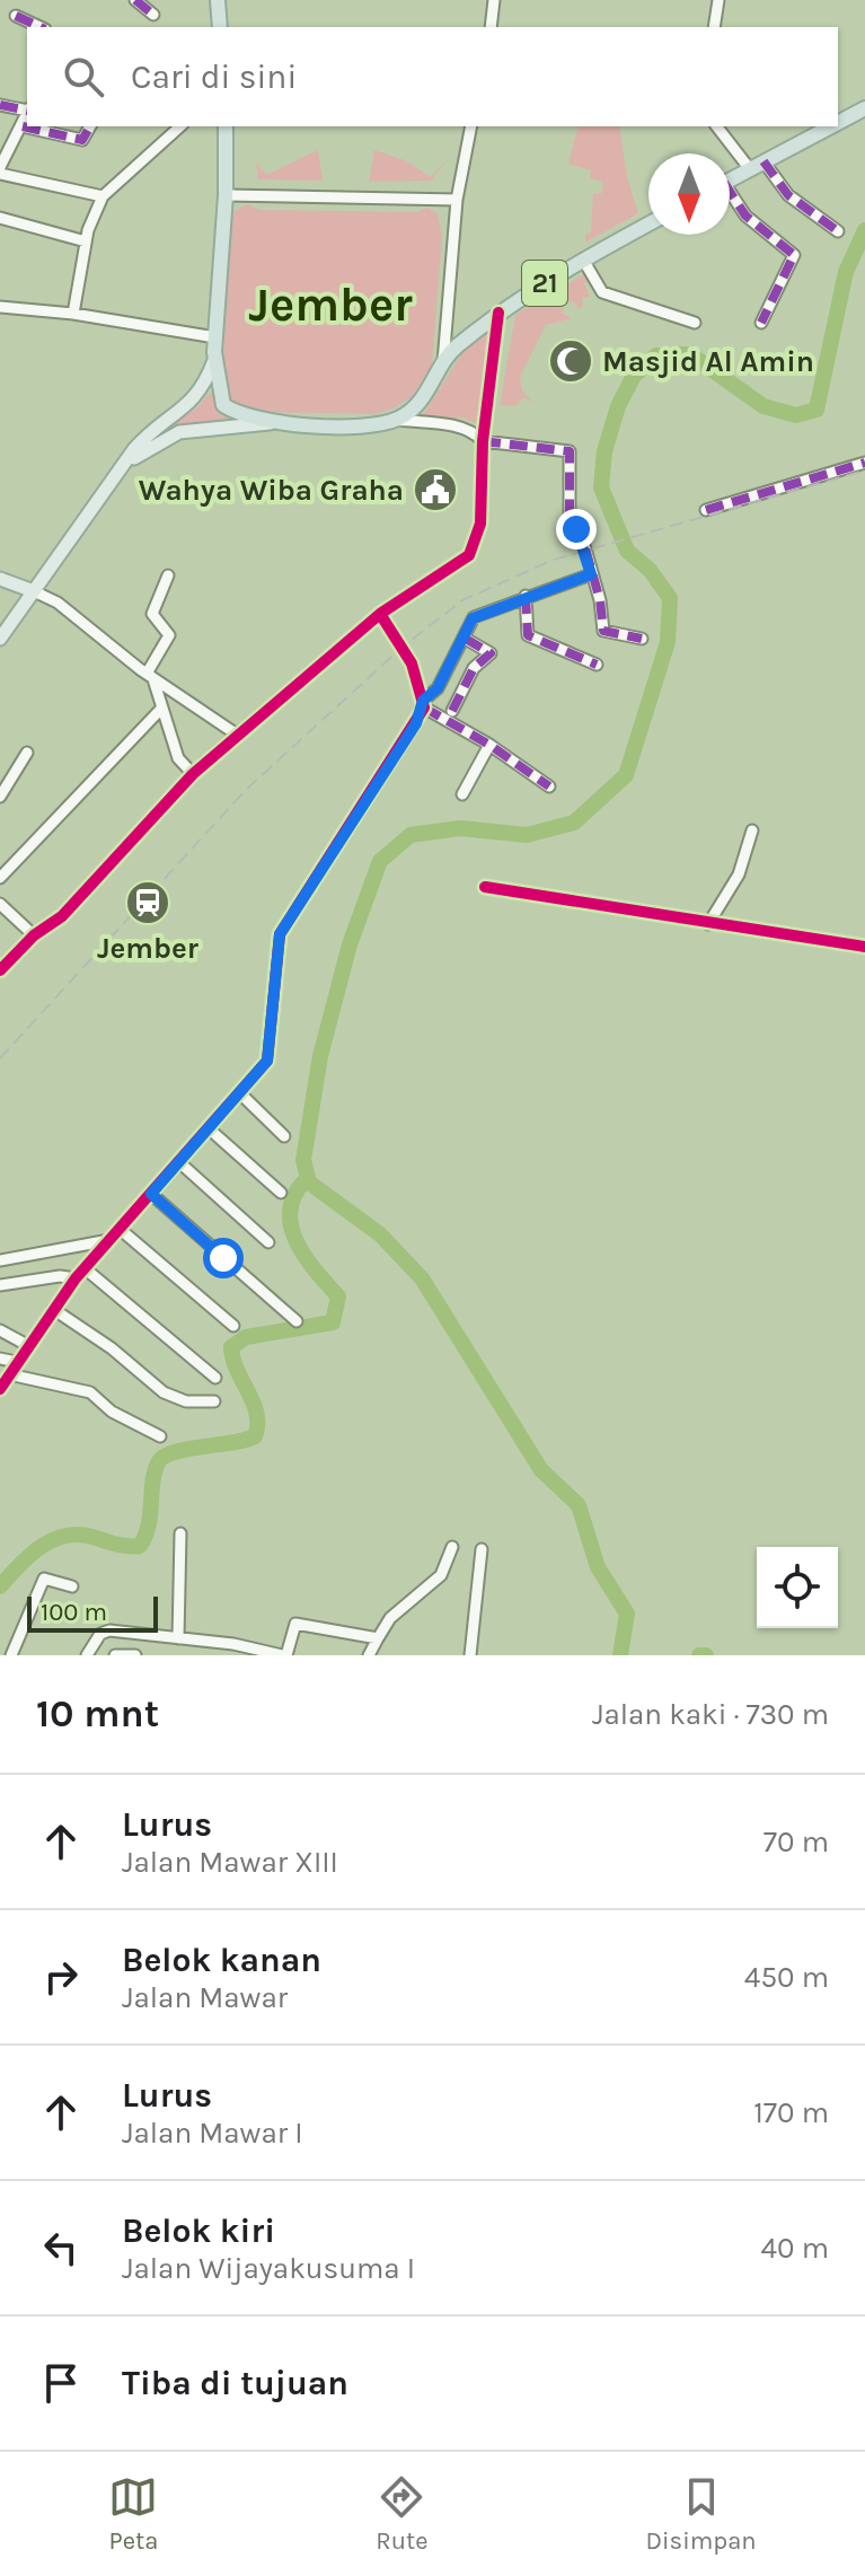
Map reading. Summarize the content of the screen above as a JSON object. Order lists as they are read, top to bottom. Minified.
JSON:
{"streets":{"highway":["21"]},"districts":["Jember"],"places":{"mosque":["Masjid Al Amin"],"public building":["Wahya Wiba Graha"],"station":["Jember"]},"scale_bar":"100 m","north":"bottom","page":{"search":"Cari di sini","scale":"100 m","heading":["10 mnt","Jalan kaki · 730 m"],"list":[["Lurus","Jalan Mawar XIII","70 m"],["Belok kanan","Jalan Mawar","450 m"],["Lurus","Jalan Mawar I","170 m"],["Belok kiri","Jalan Wijayakusuma I","40 m"],"Tiba di tujuan"],"nav":["Peta","Rute","Disimpan"]}}
